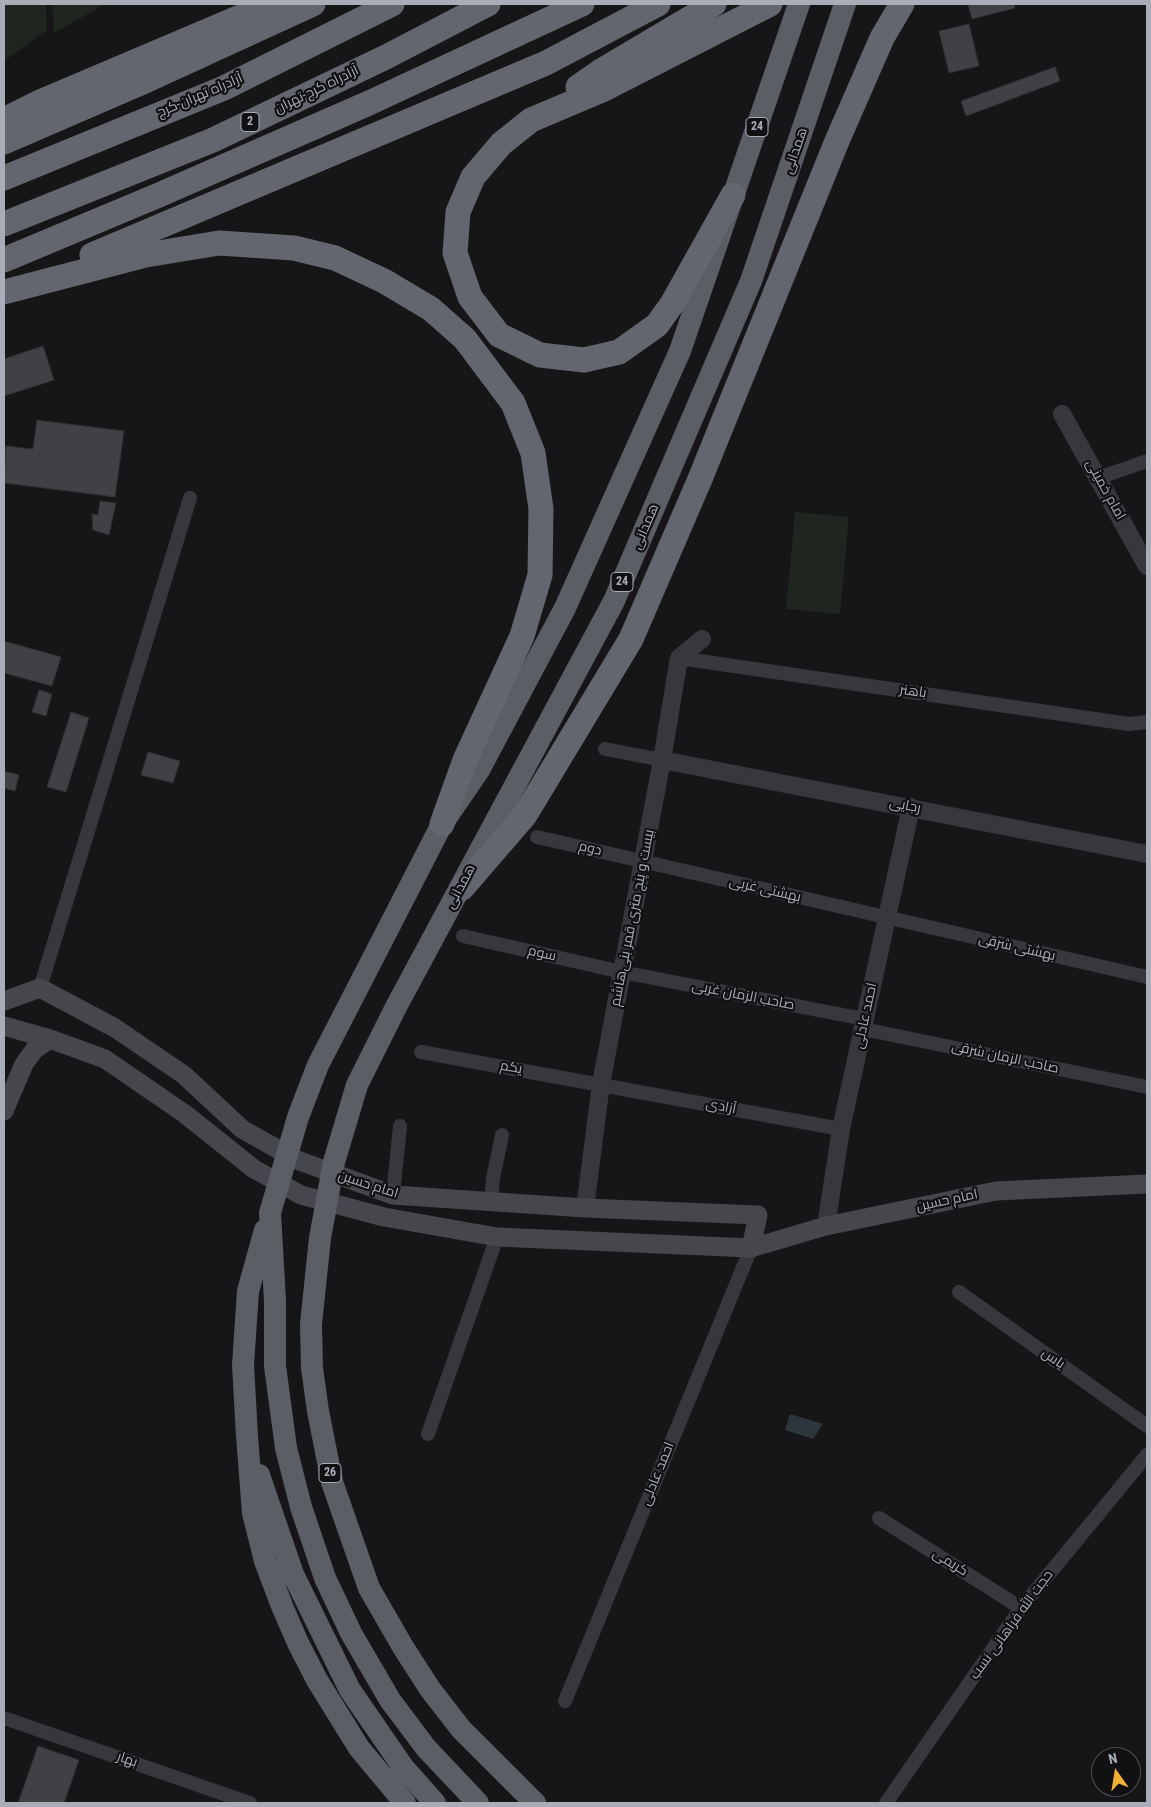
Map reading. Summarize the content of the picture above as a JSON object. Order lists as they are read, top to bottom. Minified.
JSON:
{"streets":{"highway":["آزادراه کرج-تهران","آزادراه تهران-کرج","2","24","همدانی","26"],"main road":["امام حسین"],"street":["امام خمینی","باهنر","رجایی","دوم","بهشتی غربی","بیست و پنج متری قمر بنی‌هاشم","بهشتی شرقی","سوم","صاحب الزمان غربی","احمد عادلی","صاحب الزمان شرقی","یکم","آزادی","یاس","کریمی","حجت الله فراهانی نسب","بهار"]},"crossings":[["همدانی","26"],["باهنر","بیست و پنج متری قمر بنی‌هاشم"],["رجایی","بیست و پنج متری قمر بنی‌هاشم"],["رجایی","احمد عادلی"],["دوم","بهشتی غربی"],["دوم","بیست و پنج متری قمر بنی‌هاشم"],["بهشتی غربی","بیست و پنج متری قمر بنی‌هاشم"],["بهشتی غربی","بهشتی شرقی"],["بهشتی غربی","احمد عادلی"],["بیست و پنج متری قمر بنی‌هاشم","سوم"],["بیست و پنج متری قمر بنی‌هاشم","صاحب الزمان غربی"],["بیست و پنج متری قمر بنی‌هاشم","یکم"],["بیست و پنج متری قمر بنی‌هاشم","آزادی"],["بیست و پنج متری قمر بنی‌هاشم","امام حسین"],["بهشتی شرقی","احمد عادلی"],["سوم","صاحب الزمان غربی"],["صاحب الزمان غربی","احمد عادلی"],["صاحب الزمان غربی","صاحب الزمان شرقی"],["احمد عادلی","صاحب الزمان شرقی"],["احمد عادلی","آزادی"],["احمد عادلی","امام حسین"],["یکم","آزادی"],["کریمی","حجت الله فراهانی نسب"]],"north":"top"}
